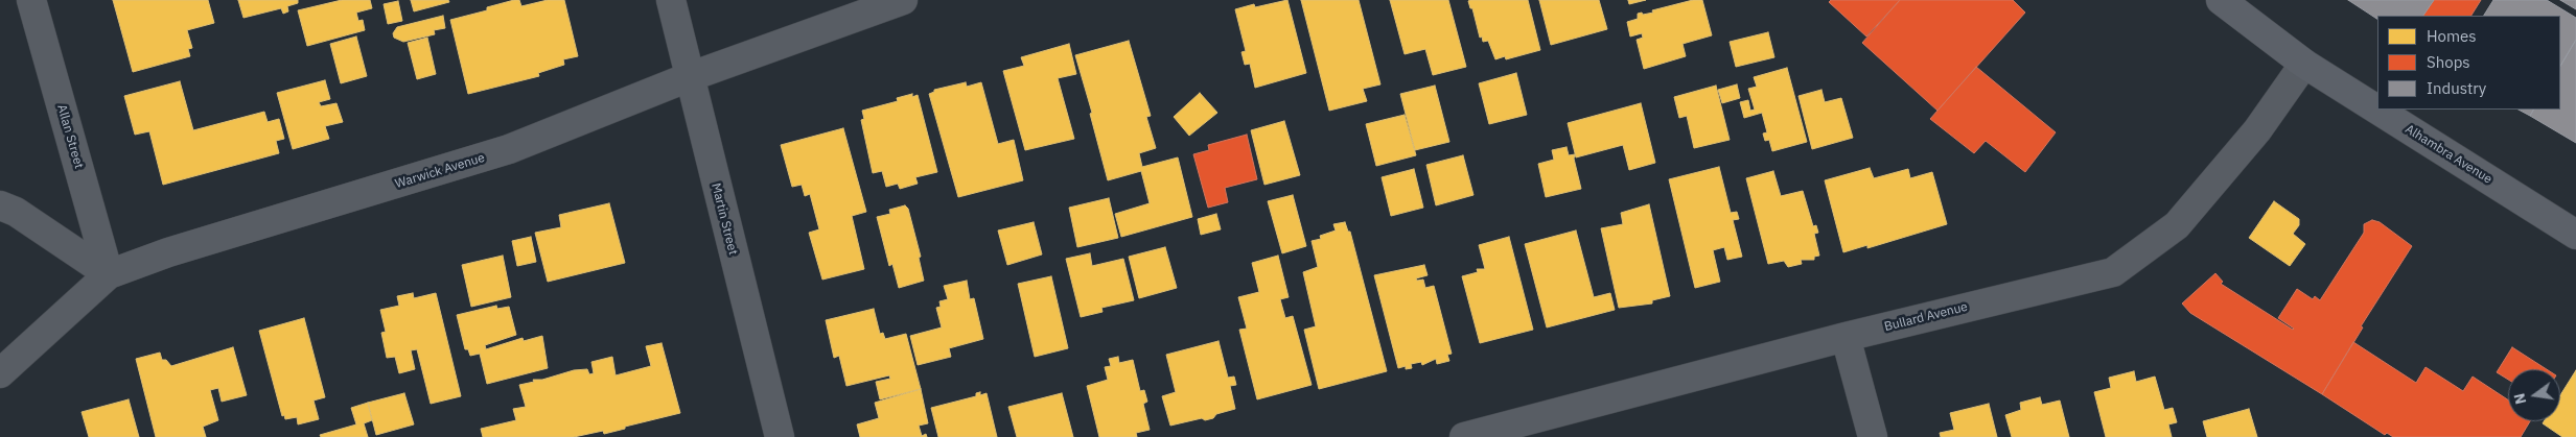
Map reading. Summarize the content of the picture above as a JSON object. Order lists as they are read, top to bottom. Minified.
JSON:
{"streets":{"main road":["Alhambra Avenue"],"street":["Allan Street","Warwick Avenue","Martin Street","Bullard Avenue"]},"crossings":[["Allan Street","Warwick Avenue"],["Alhambra Avenue","Bullard Avenue"],["Warwick Avenue","Martin Street"]],"legend":["Homes","Shops","Industry"],"north":"left"}
